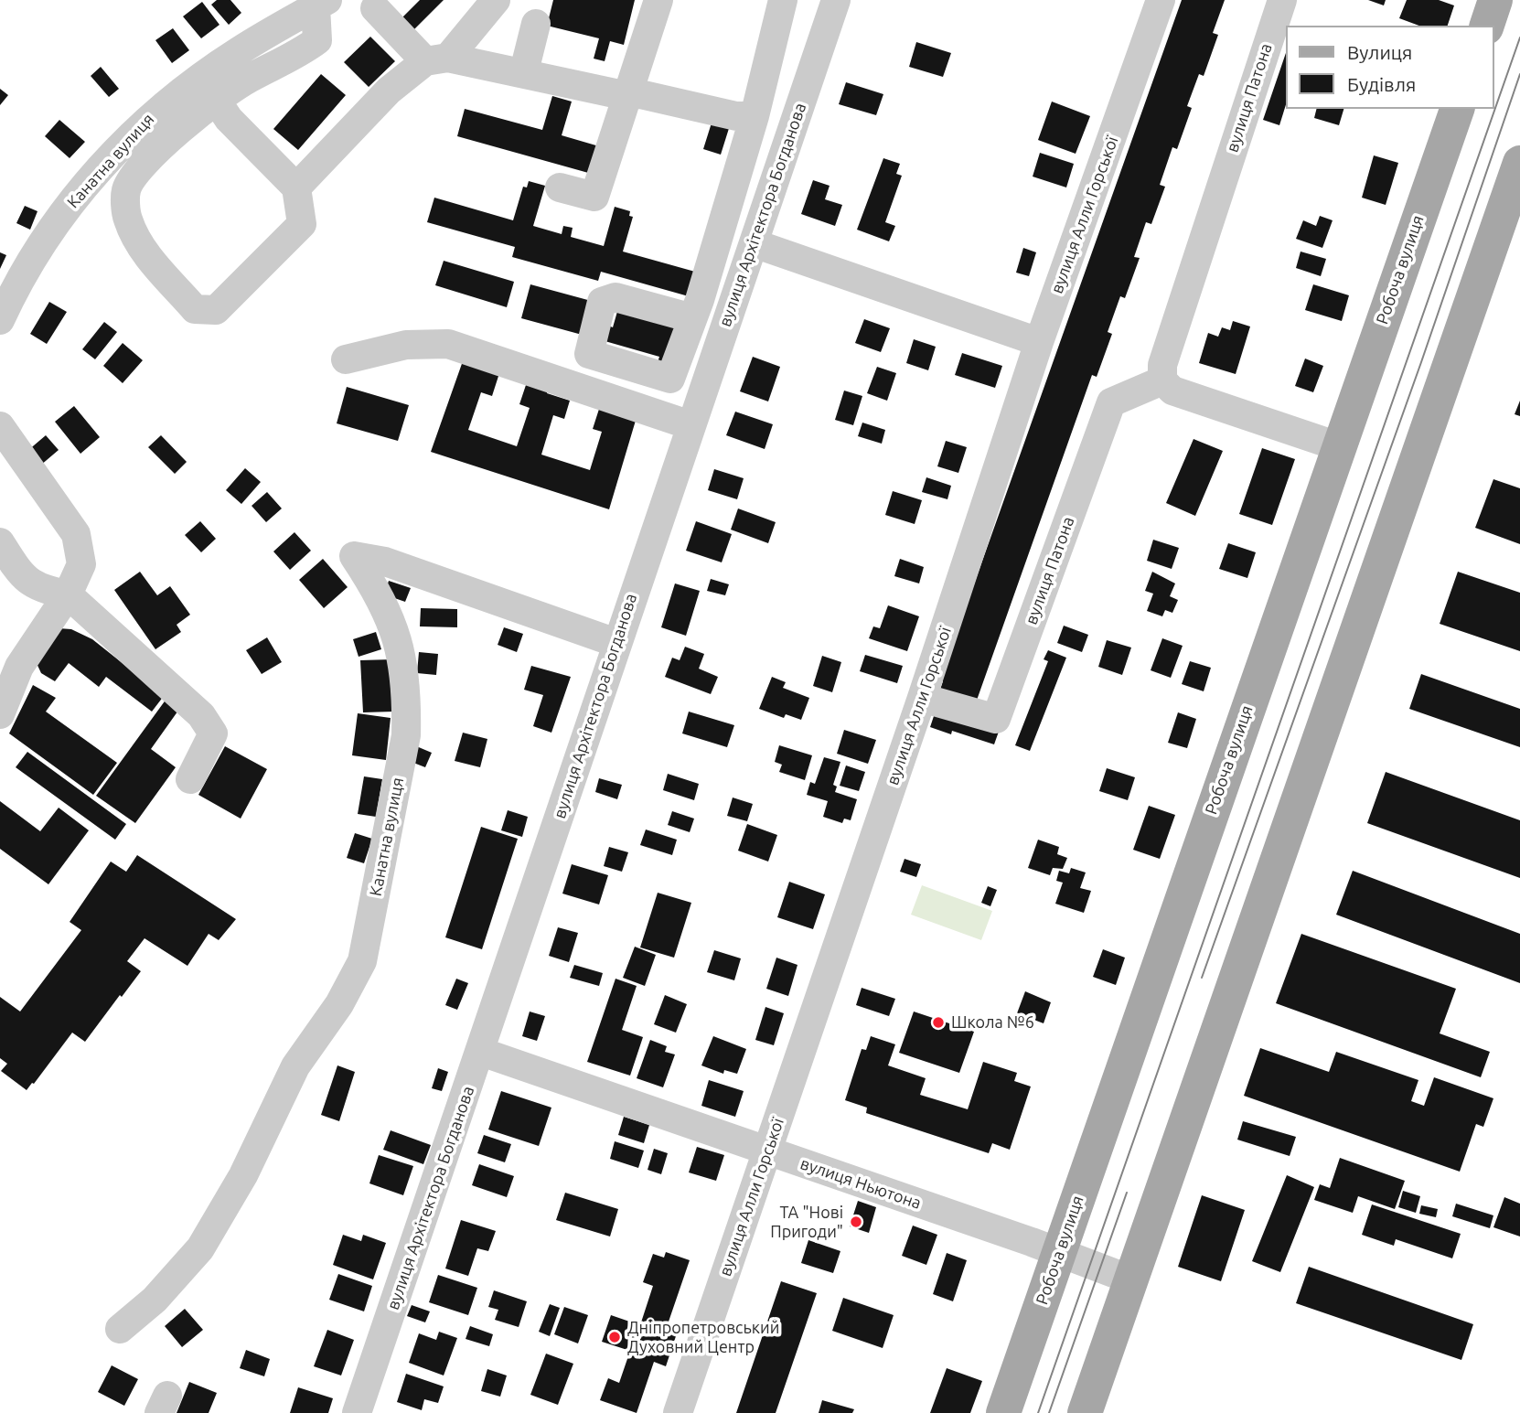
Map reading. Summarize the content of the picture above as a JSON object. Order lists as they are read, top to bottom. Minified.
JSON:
{"streets":{"main road":["Робоча вулиця"],"street":["вулиця Патона","Канатна вулиця","вулиця Архітектора Богданова","вулиця Алли Горської","вулиця Ньютона"]},"crossings":[["вулиця Патона","вулиця Алли Горської"],["Канатна вулиця","вулиця Архітектора Богданова"],["вулиця Архітектора Богданова","вулиця Ньютона"],["вулиця Алли Горської","вулиця Ньютона"],["Робоча вулиця","вулиця Ньютона"]],"places":["Школа №6","ТА \"Нові Пригоди\"","Дніпропетровський Духовний Центр"],"legend":["Вулиця","Будівля"]}
